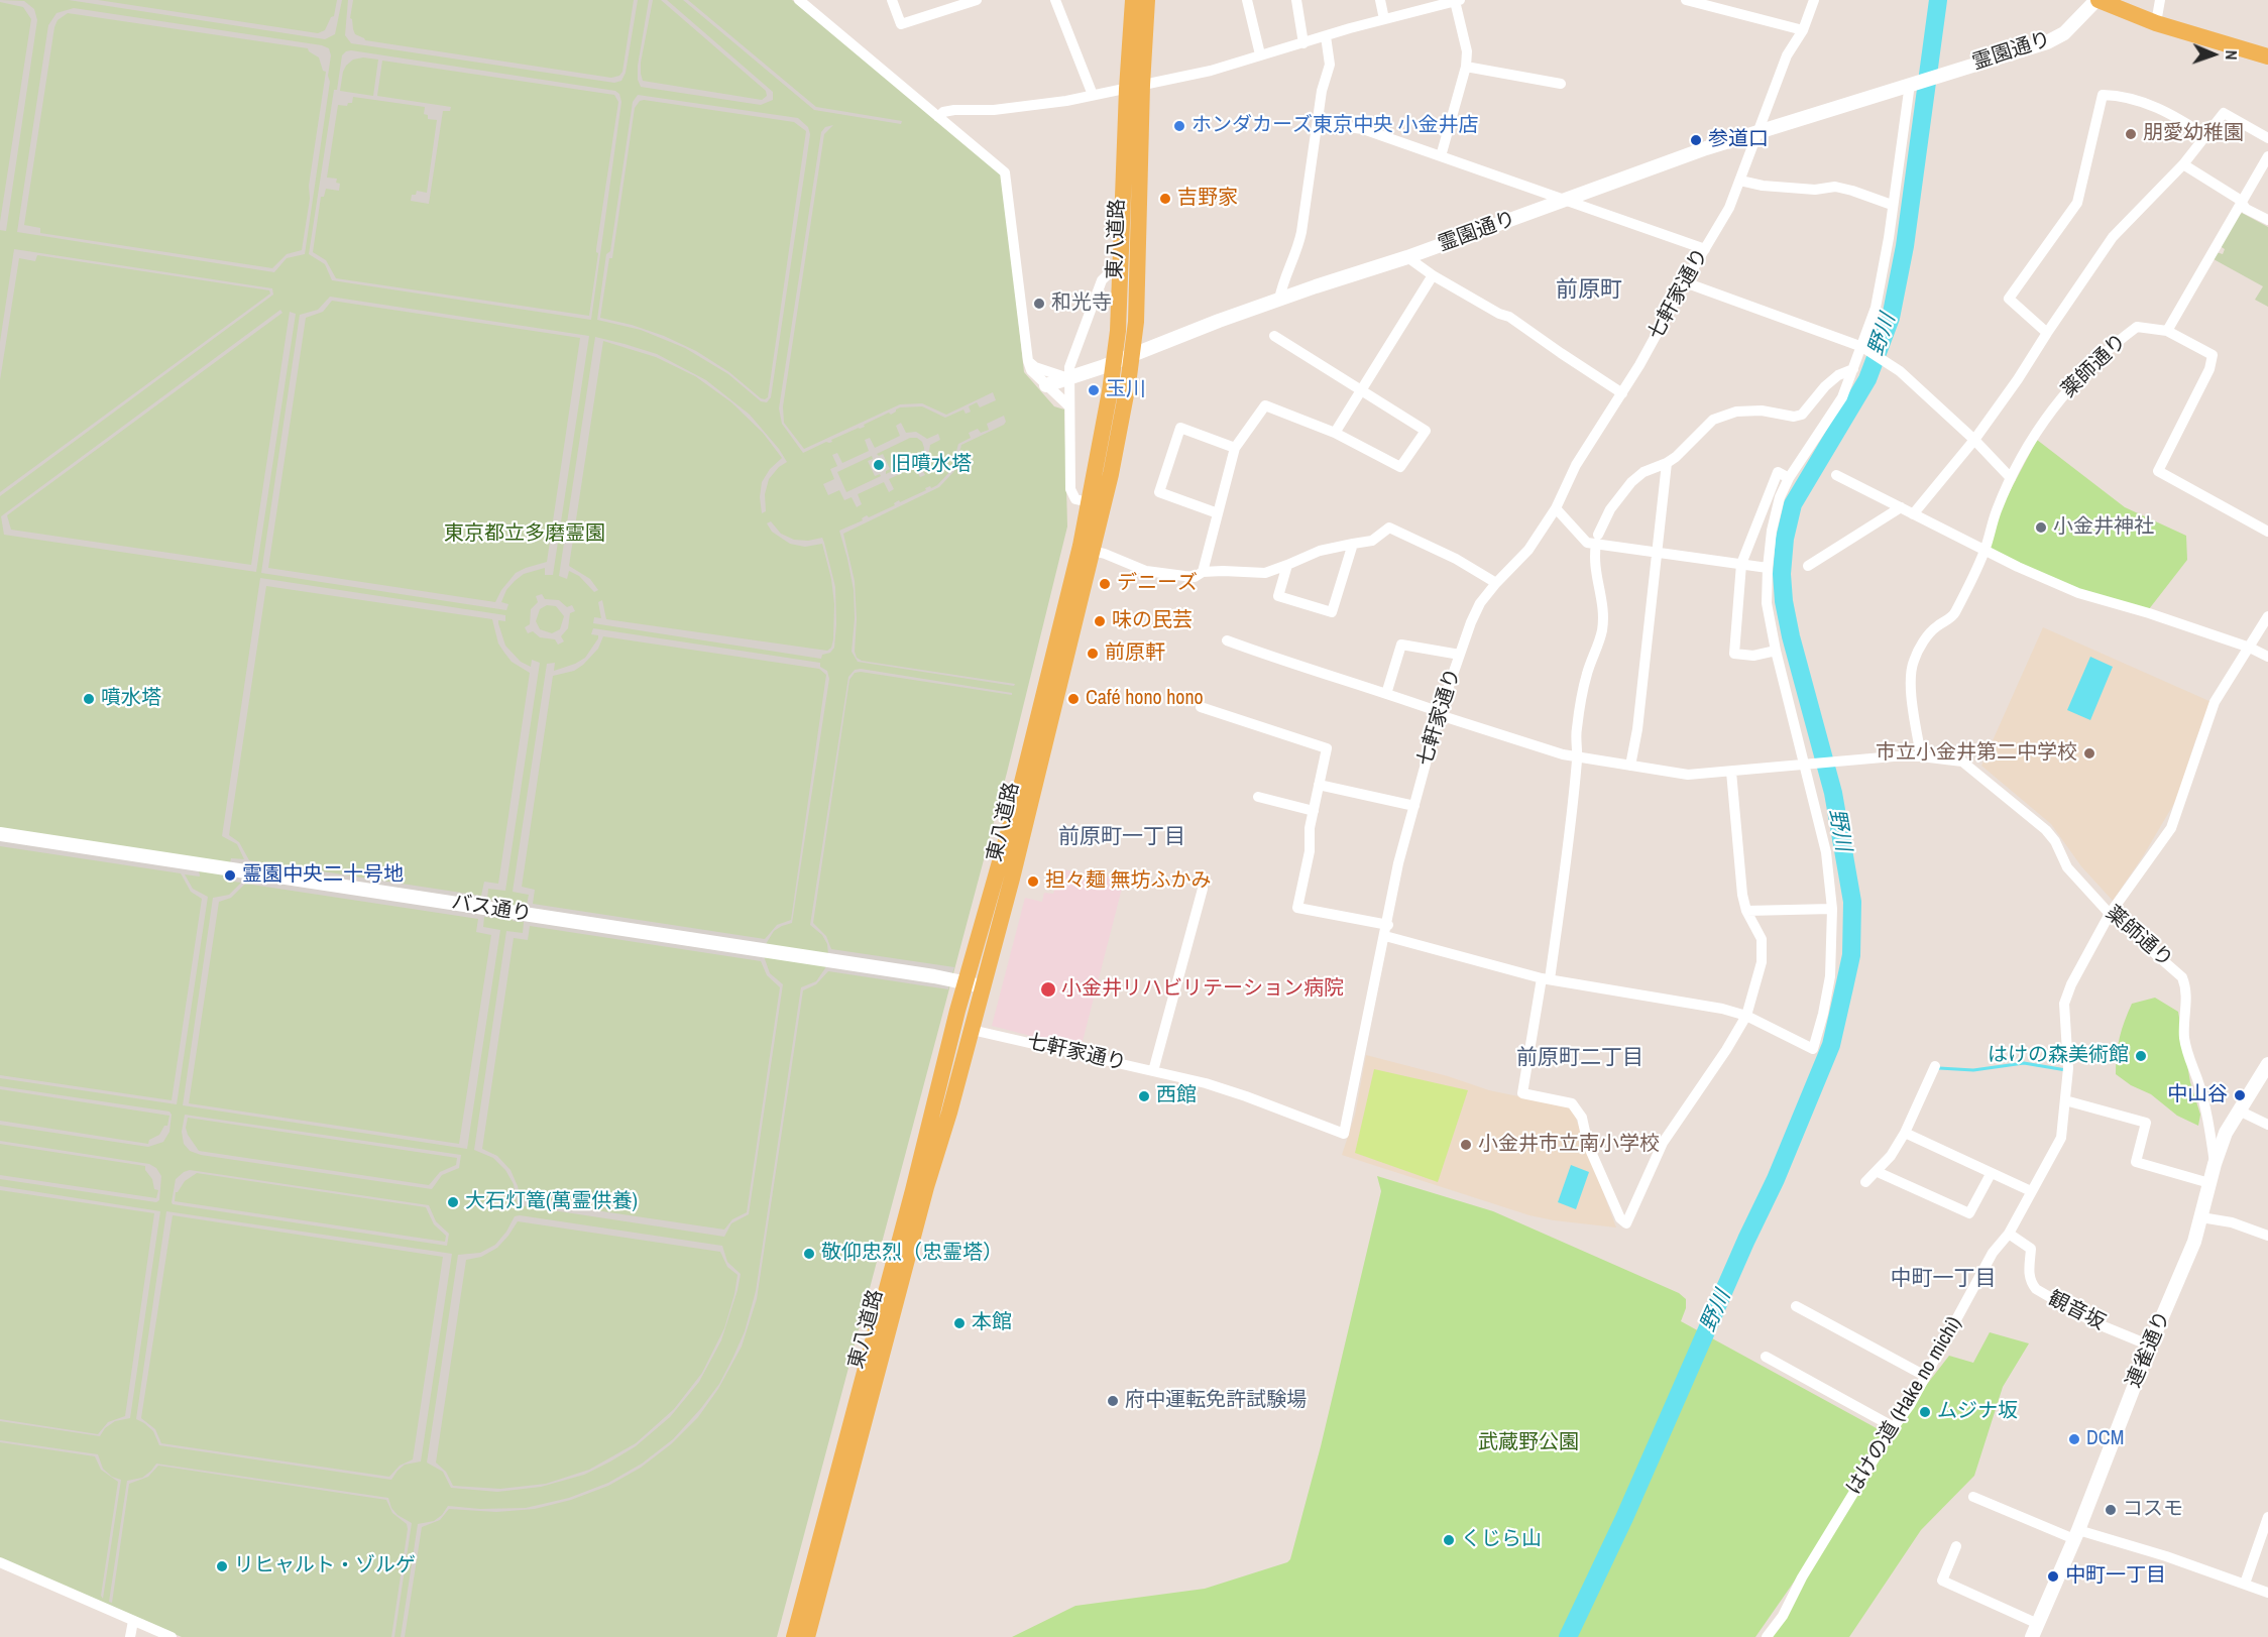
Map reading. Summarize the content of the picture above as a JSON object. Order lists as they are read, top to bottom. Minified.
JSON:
{"streets":{"main road":["東八道路"],"street":["霊園通り","七軒家通り","薬師通り","バス通り","観音坂","連雀通り","はけの道 (Hake no michi)"]},"crossings":[["霊園通り","東八道路"],["霊園通り","七軒家通り"],["東八道路","七軒家通り"],["東八道路","バス通り"],["薬師通り","連雀通り"],["薬師通り","はけの道 (Hake no michi)"],["観音坂","連雀通り"],["観音坂","はけの道 (Hake no michi)"]],"districts":["前原町","前原町一丁目","前原町二丁目","中町一丁目"],"water":["野川"],"parks":["東京都立多磨霊園","武蔵野公園"],"places":["ホンダカーズ東京中央 小金井店","朋愛幼稚園","参道口","吉野家","和光寺","玉川","旧噴水塔","小金井神社","デニーズ","味の民芸","前原軒","噴水塔","Café hono hono","市立小金井第二中学校","霊園中央二十号地","担々麺 無坊ふかみ","小金井リハビリテーション病院","はけの森美術館","中山谷","西館","小金井市立南小学校","大石灯篭(萬霊供養)","敬仰忠烈（忠霊塔）","本館","府中運転免許試験場","ムジナ坂","DCM","コスモ","くじら山","リヒャルト・ゾルゲ","中町一丁目"],"north":"right"}
